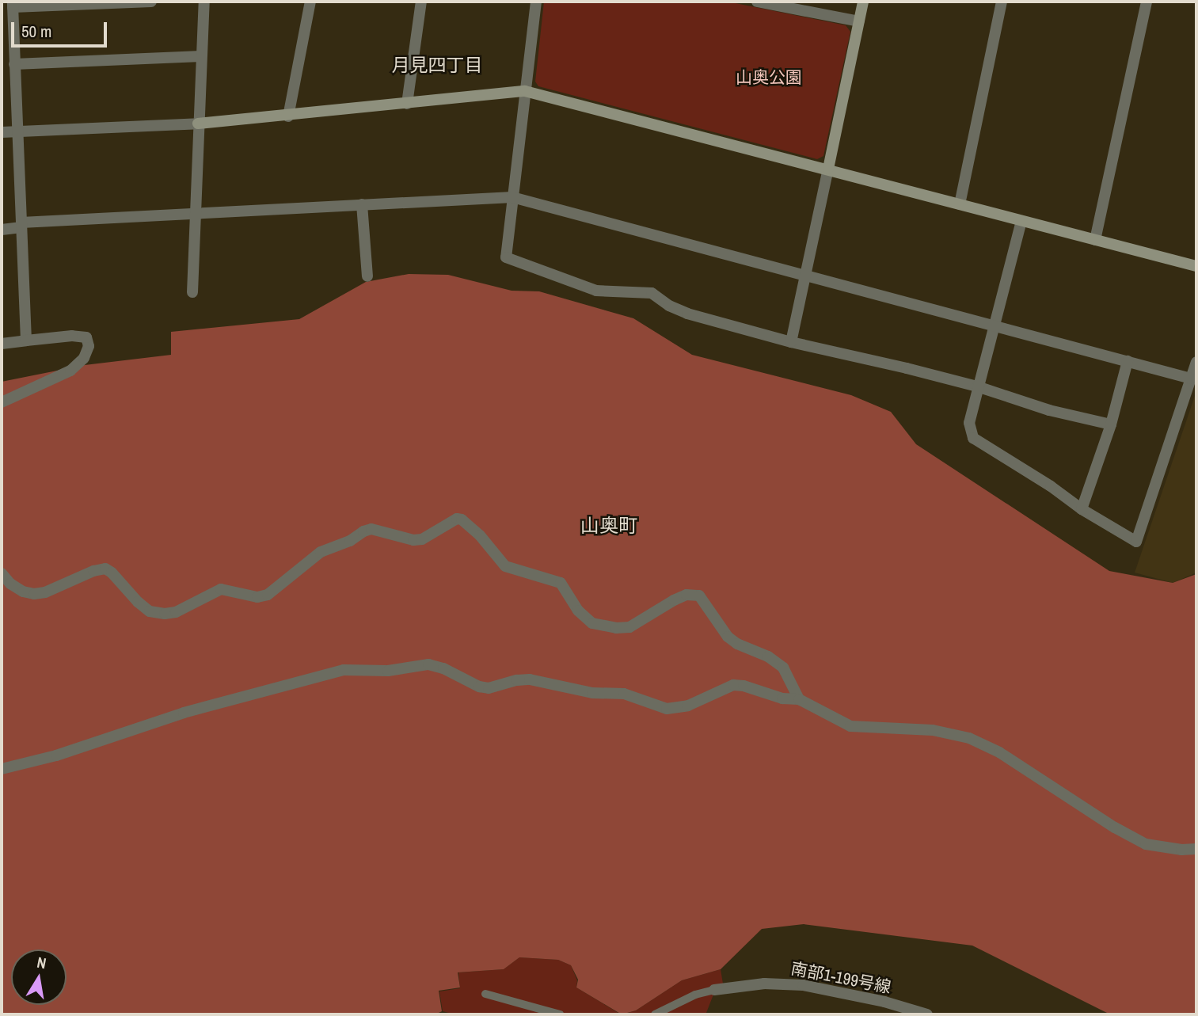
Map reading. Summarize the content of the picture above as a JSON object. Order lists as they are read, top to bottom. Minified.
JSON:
{"streets":{"street":["南部1-199号線"]},"districts":["月見四丁目","山奥町"],"parks":["山奥公園"],"scale_bar":"50 m","north":"top"}
